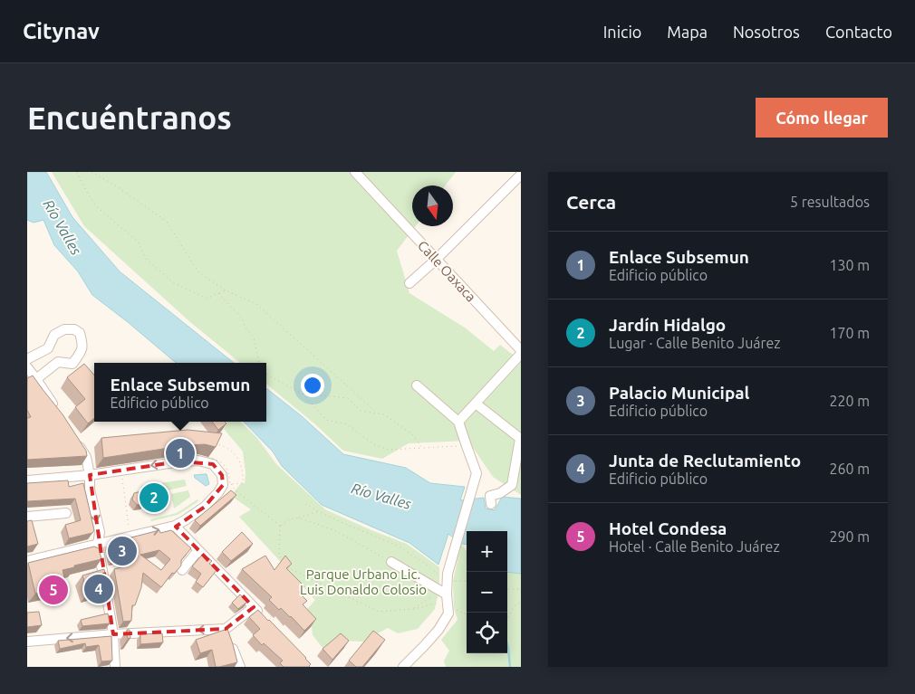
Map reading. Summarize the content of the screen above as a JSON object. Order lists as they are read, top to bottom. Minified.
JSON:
{"streets":{"street":["Calle Oaxaca"]},"water":["Río Valles"],"parks":["Parque Urbano Lic. Luis Donaldo Colosio"],"north":"bottom","page":{"header":"Citynav","nav":["Inicio","Mapa","Nosotros","Contacto"],"buttons":"Cómo llegar","title":"Encuéntranos","heading":["Cerca","5 resultados"],"list":[{"mark":"1","name":"Enlace Subsemun","note":"Edificio público","value":"130 m"},{"mark":"2","name":"Jardín Hidalgo","note":"Lugar · Calle Benito Juárez","value":"170 m"},{"mark":"3","name":"Palacio Municipal","note":"Edificio público","value":"220 m"},{"mark":"4","name":"Junta de Reclutamiento","note":"Edificio público","value":"260 m"},{"mark":"5","name":"Hotel Condesa","note":"Hotel · Calle Benito Juárez","value":"290 m"}],"popup":["Enlace Subsemun","Edificio público"],"pins":["1","2","3","4","5"],"map_buttons":["+","−"]}}
